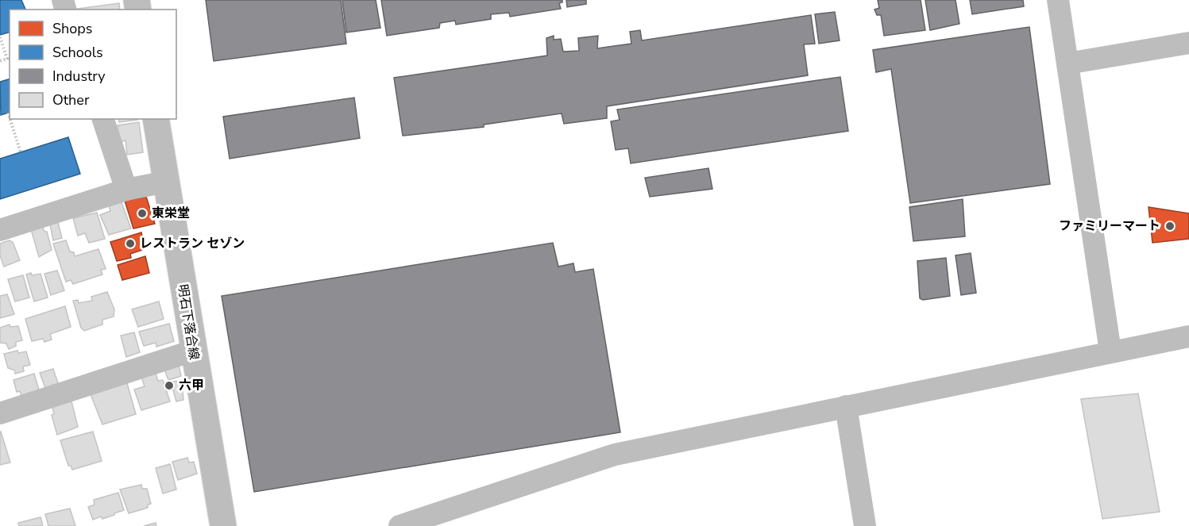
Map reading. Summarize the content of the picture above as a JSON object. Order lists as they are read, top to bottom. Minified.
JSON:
{"streets":{"main road":["明石下落合線"]},"places":["東栄堂","ファミリーマート","レストラン セゾン","六甲"],"legend":["Shops","Schools","Industry","Other"]}
